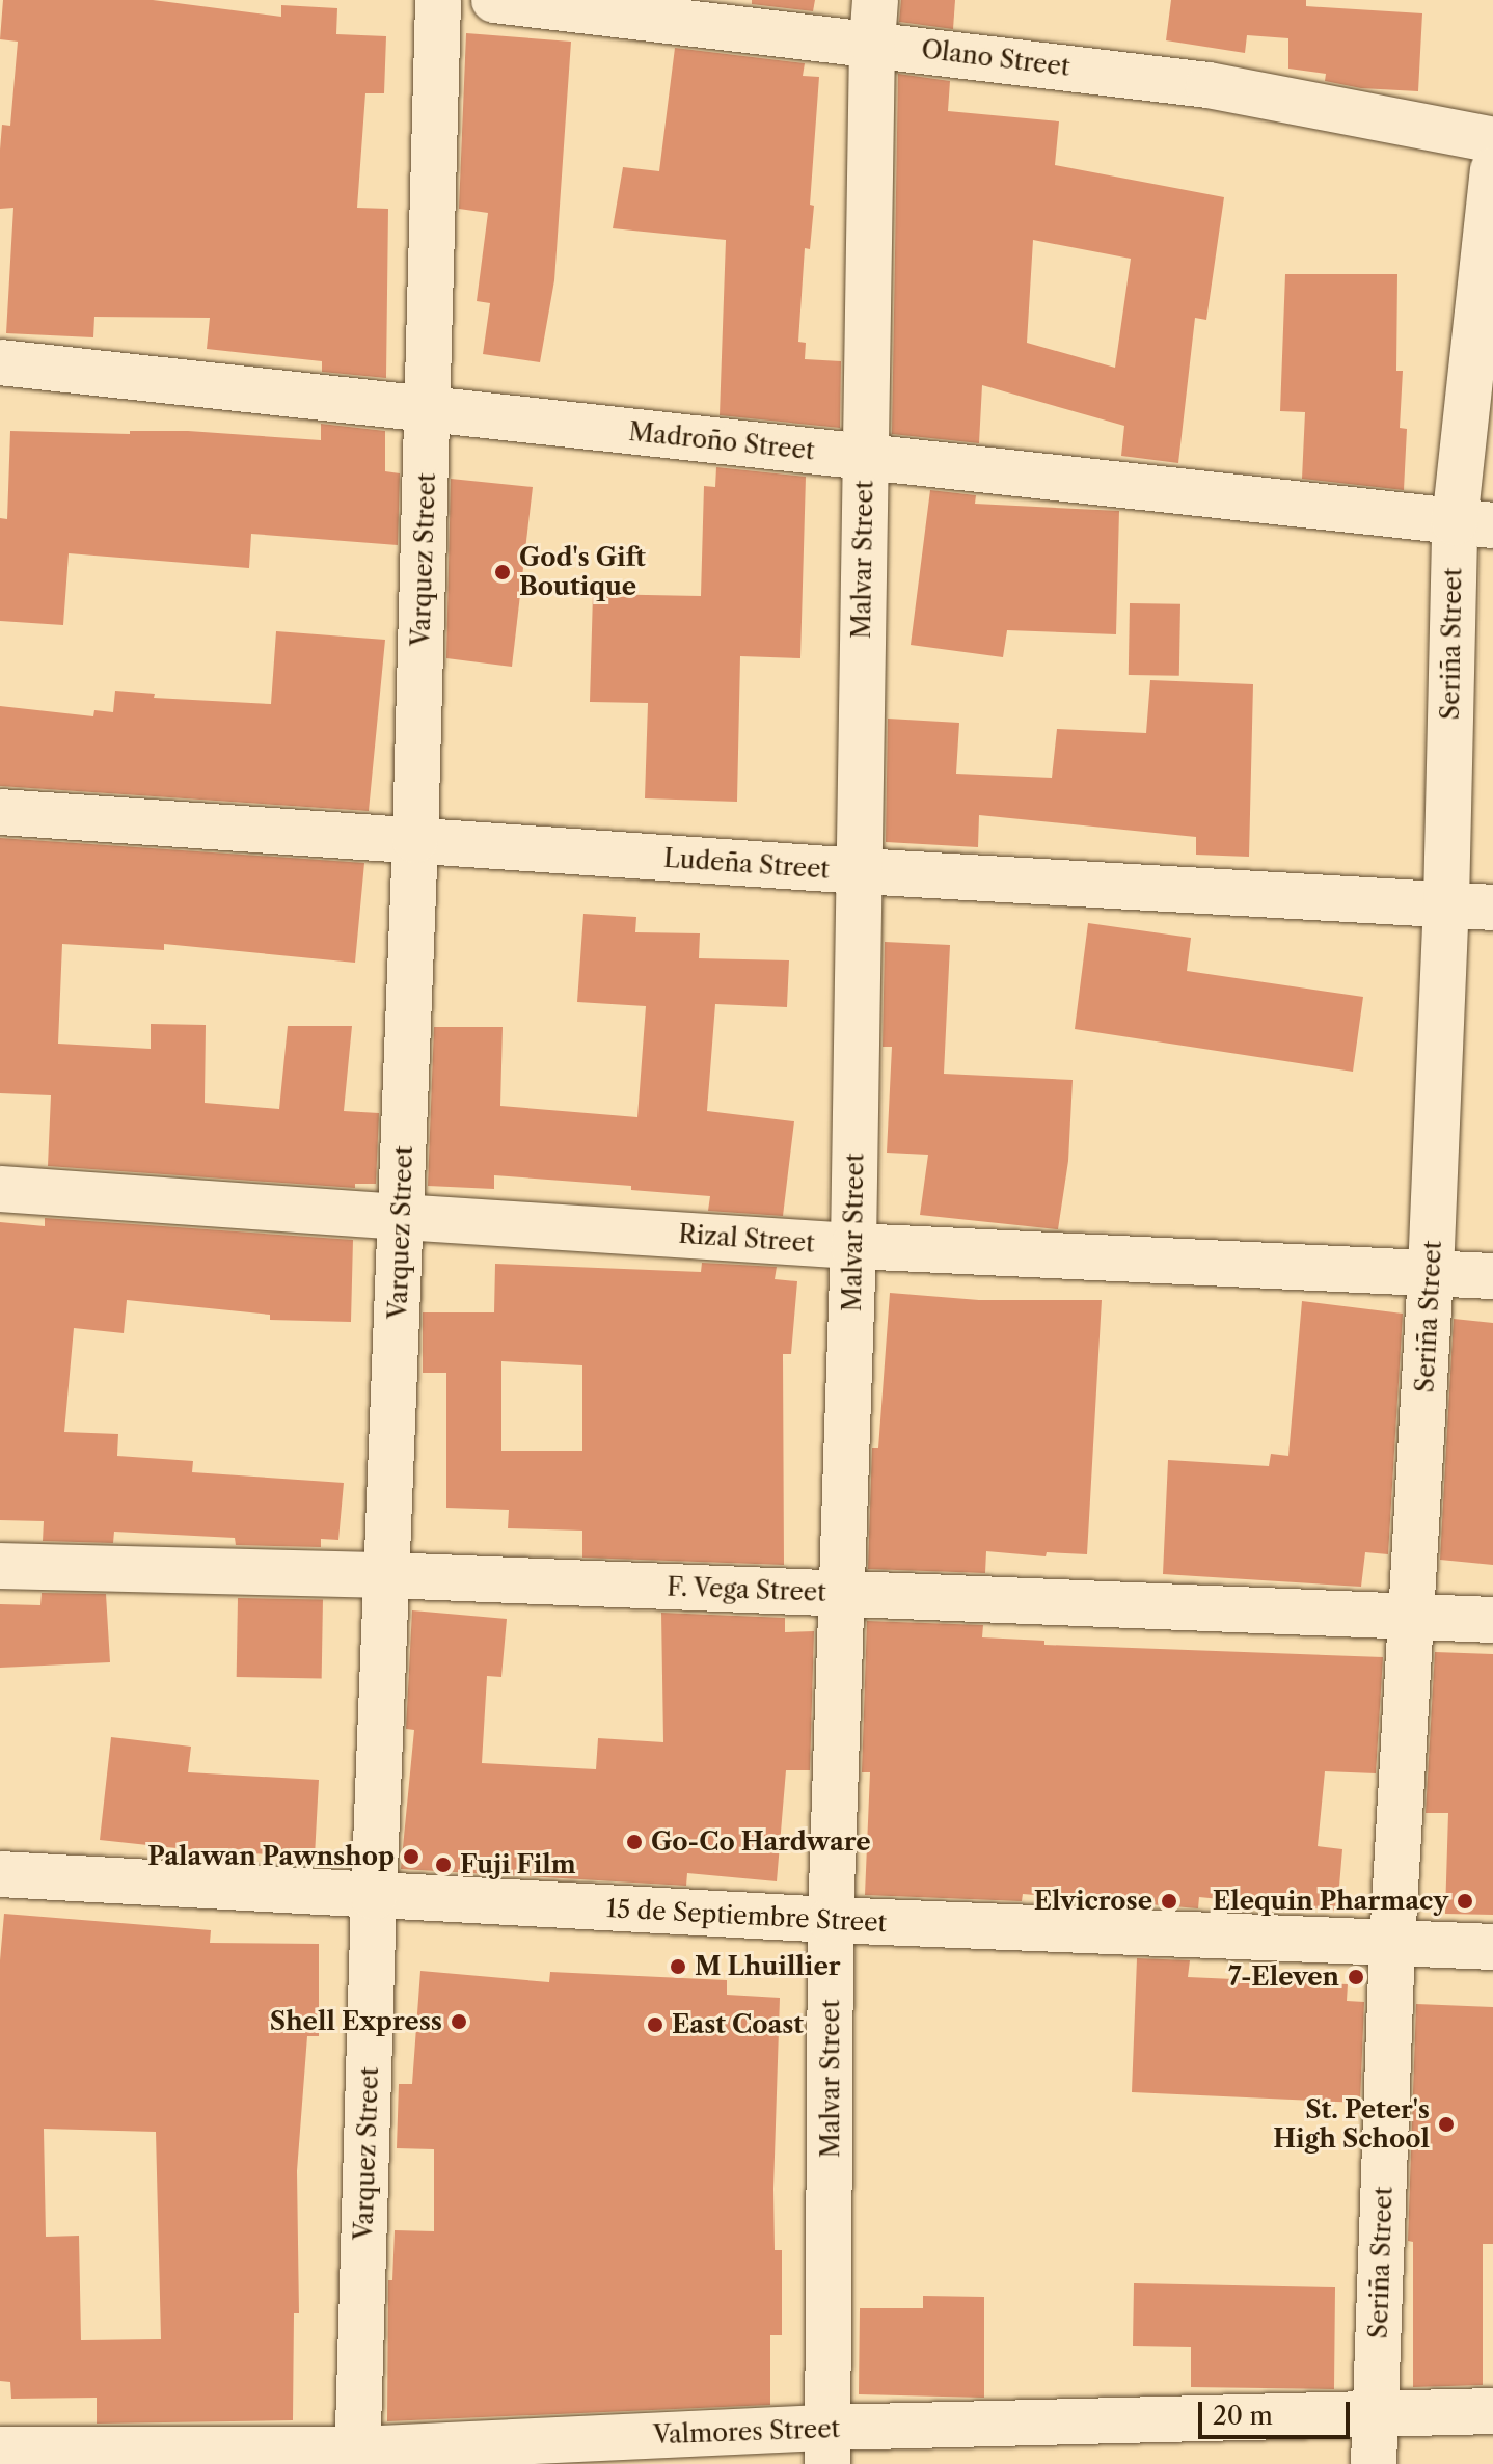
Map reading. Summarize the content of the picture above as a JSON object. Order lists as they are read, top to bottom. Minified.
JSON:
{"streets":{"street":["Olano Street","Madroño Street","Varquez Street","Malvar Street","Seriña Street","Ludeña Street","Rizal Street","F. Vega Street","15 de Septiembre Street","Valmores Street"]},"crossings":[["Olano Street","Malvar Street"],["Madroño Street","Varquez Street"],["Madroño Street","Malvar Street"],["Madroño Street","Seriña Street"],["Varquez Street","Ludeña Street"],["Varquez Street","Rizal Street"],["Varquez Street","F. Vega Street"],["Varquez Street","15 de Septiembre Street"],["Varquez Street","Valmores Street"],["Malvar Street","Ludeña Street"],["Malvar Street","Rizal Street"],["Malvar Street","F. Vega Street"],["Malvar Street","15 de Septiembre Street"],["Malvar Street","Valmores Street"],["Seriña Street","Ludeña Street"],["Seriña Street","Rizal Street"],["Seriña Street","F. Vega Street"],["Seriña Street","15 de Septiembre Street"],["Seriña Street","Valmores Street"]],"places":["God's Gift Boutique","Go-Co Hardware","Palawan Pawnshop","Fuji Film","Elvicrose","Elequin Pharmacy","M Lhuillier","7-Eleven","Shell Express","East Coast","St. Peter's High School"],"scale_bar":"20 m"}
